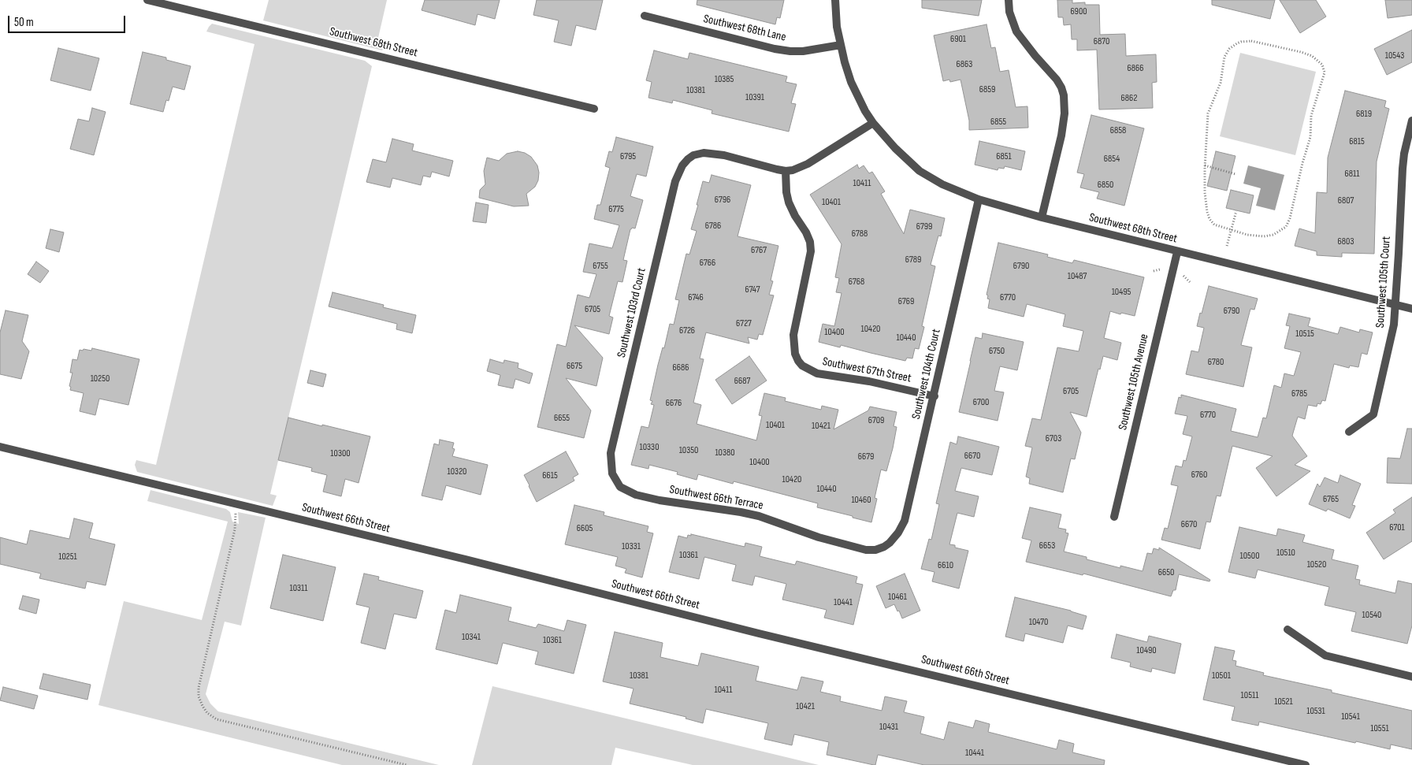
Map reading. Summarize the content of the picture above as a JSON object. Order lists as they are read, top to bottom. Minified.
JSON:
{"streets":{"street":["Southwest 68th Lane","Southwest 68th Street","Southwest 105th Court","Southwest 103rd Court","Southwest 67th Street","Southwest 104th Court","Southwest 105th Avenue","Southwest 66th Terrace","Southwest 66th Street"]},"crossings":[["Southwest 68th Lane","Southwest 68th Street"],["Southwest 68th Street","Southwest 105th Court"],["Southwest 68th Street","Southwest 104th Court"],["Southwest 68th Street","Southwest 105th Avenue"],["Southwest 103rd Court","Southwest 67th Street"],["Southwest 103rd Court","Southwest 66th Terrace"],["Southwest 67th Street","Southwest 104th Court"],["Southwest 104th Court","Southwest 66th Terrace"]],"house_numbers":["6900","6901","6870","10543","6863","6866","10385","6859","10381","10391","6862","6819","6855","6858","6815","6795","6851","6854","6811","10411","6850","6796","6807","10401","6775","6786","6799","6788","6803","6767","6789","6766","6755","6790","10487","6768","6747","10495","6746","6770","6769","6705","6790","6727","10420","6726","10400","10515","10440","6750","6780","6675","6686","10250","6687","6705","6785","6700","6676","6770","6655","6709","10401","10421","6703","10330","10350","10380","10300","6670","6679","10400","10320","6760","6615","10420","10440","6765","10460","6670","6701","6605","6653","10331","10510","10361","10500","10251","10520","6610","6650","10311","10461","10441","10540","10470","10341","10361","10490","10381","10501","10411","10511","10521","10421","10531","10541","10431","10551","10441"],"scale_bar":"50 m"}
